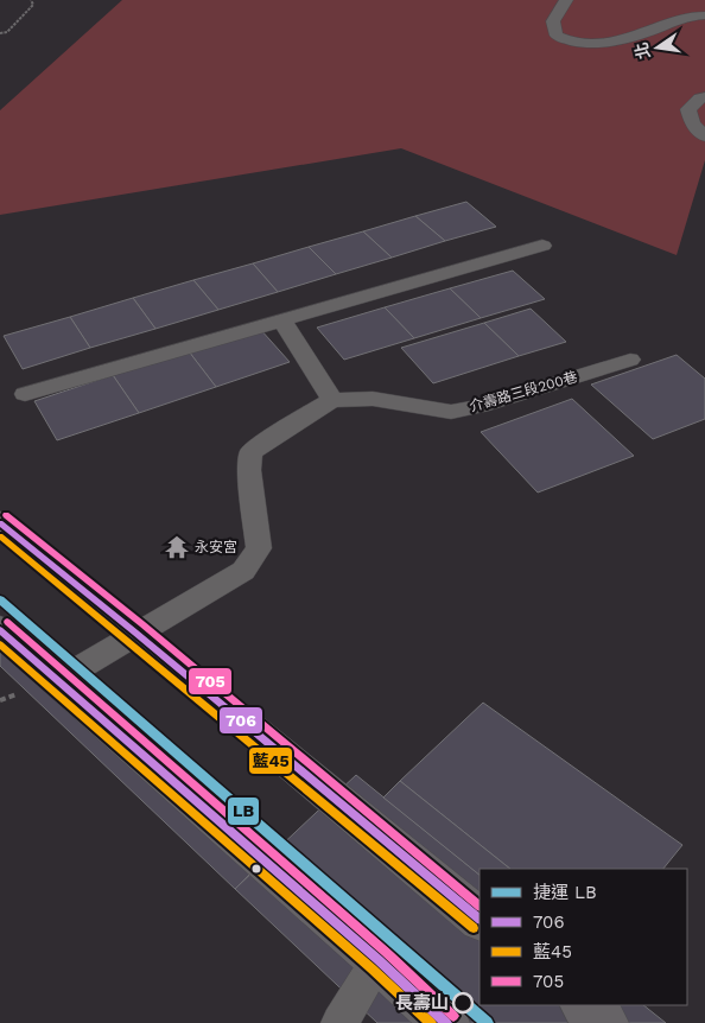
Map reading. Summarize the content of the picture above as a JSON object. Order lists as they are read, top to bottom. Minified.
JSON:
{"streets":{"lane":["介壽路三段200巷"]},"places":{"temple":["永安宮"],"other":["長壽山"]},"lines":["transit line 705","transit line 706","transit line 藍45","metro line LB"],"legend":["捷運 LB","706","藍45","705"],"north":"left"}
